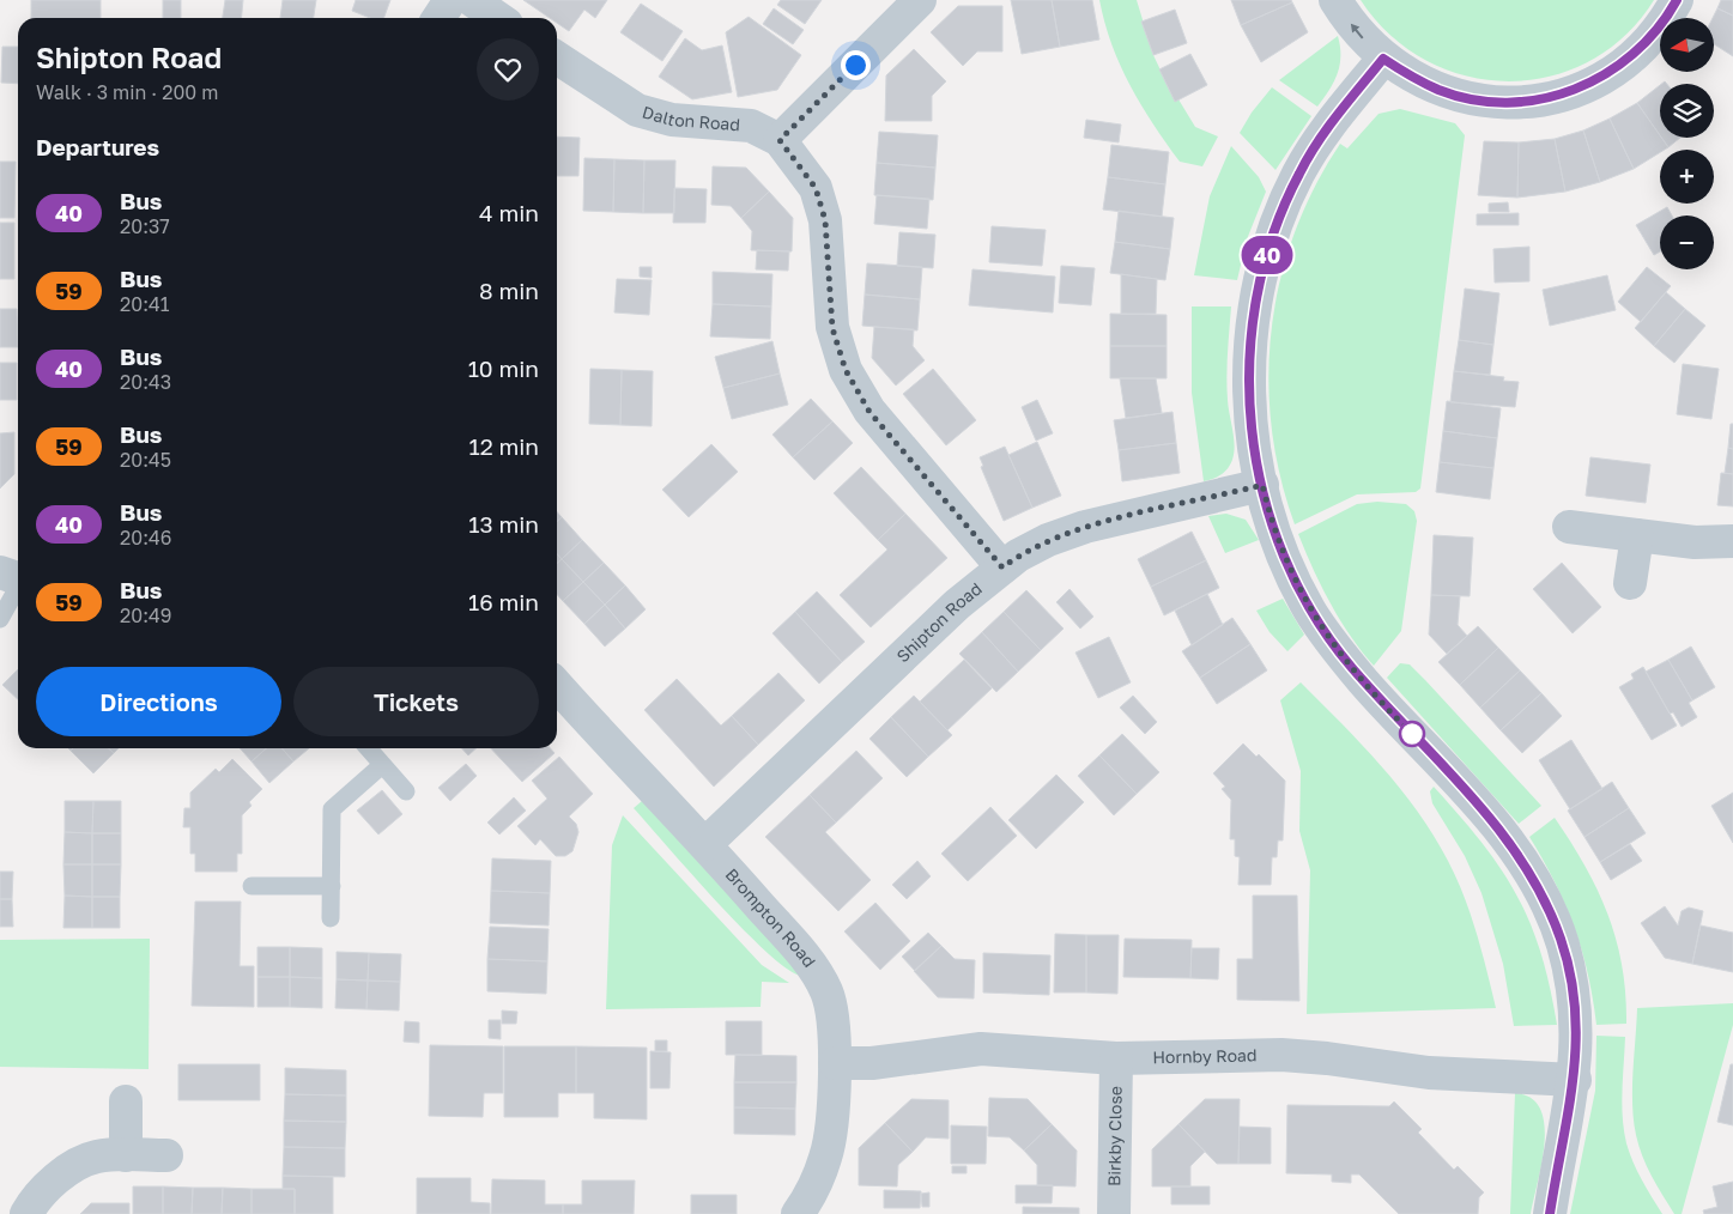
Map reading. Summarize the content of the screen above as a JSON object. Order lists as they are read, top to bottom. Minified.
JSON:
{"streets":{"street":["Dalton Road","Shipton Road","Brompton Road","Hornby Road","Birkby Close"]},"crossings":[["Dalton Road","Shipton Road"],["Shipton Road","Brompton Road"],["Brompton Road","Hornby Road"],["Hornby Road","Birkby Close"]],"lines":["bus line 40"],"north":"left","page":{"on_map":"40","map_buttons":["+","−"],"heading":[["Shipton Road","Walk · 3 min · 200 m"],"Departures"],"list":[{"mark":"40","name":"Bus","note":"20:37","value":"4 min"},{"mark":"59","name":"Bus","note":"20:41","value":"8 min"},{"mark":"40","name":"Bus","note":"20:43","value":"10 min"},{"mark":"59","name":"Bus","note":"20:45","value":"12 min"},{"mark":"40","name":"Bus","note":"20:46","value":"13 min"},{"mark":"59","name":"Bus","note":"20:49","value":"16 min"}],"buttons":["Directions","Tickets"]}}
